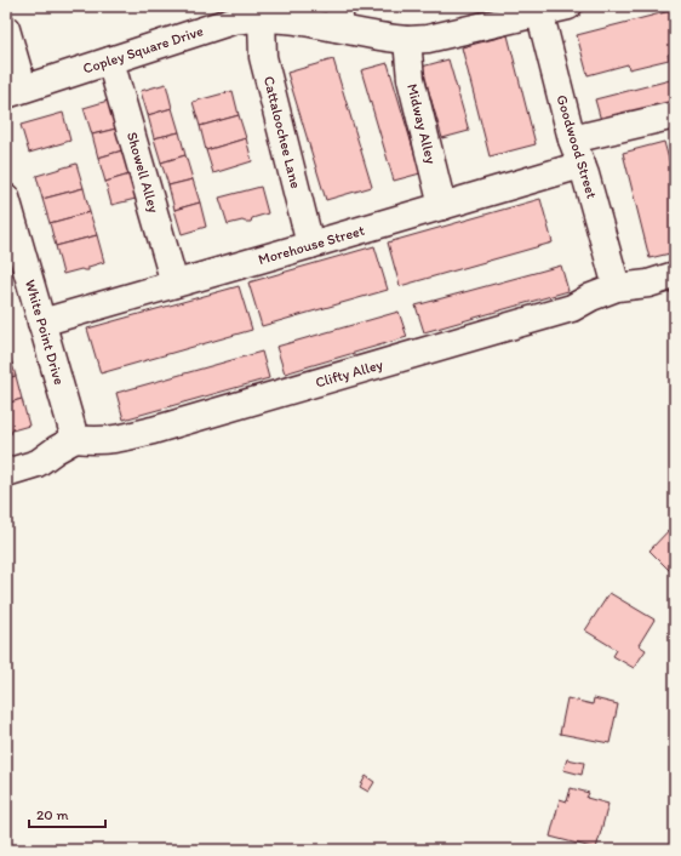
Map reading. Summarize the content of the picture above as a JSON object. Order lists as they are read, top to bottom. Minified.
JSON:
{"streets":{"street":["Copley Square Drive","Midway Alley","Cattaloochee Lane","Goodwood Street","Showell Alley","Morehouse Street","White Point Drive","Clifty Alley"]},"crossings":[["Copley Square Drive","Midway Alley"],["Copley Square Drive","Cattaloochee Lane"],["Copley Square Drive","Goodwood Street"],["Copley Square Drive","Showell Alley"],["Midway Alley","Morehouse Street"],["Cattaloochee Lane","Morehouse Street"],["Goodwood Street","Morehouse Street"],["Goodwood Street","Clifty Alley"],["Showell Alley","Morehouse Street"],["Morehouse Street","White Point Drive"],["White Point Drive","Clifty Alley"]],"scale_bar":"20 m"}
